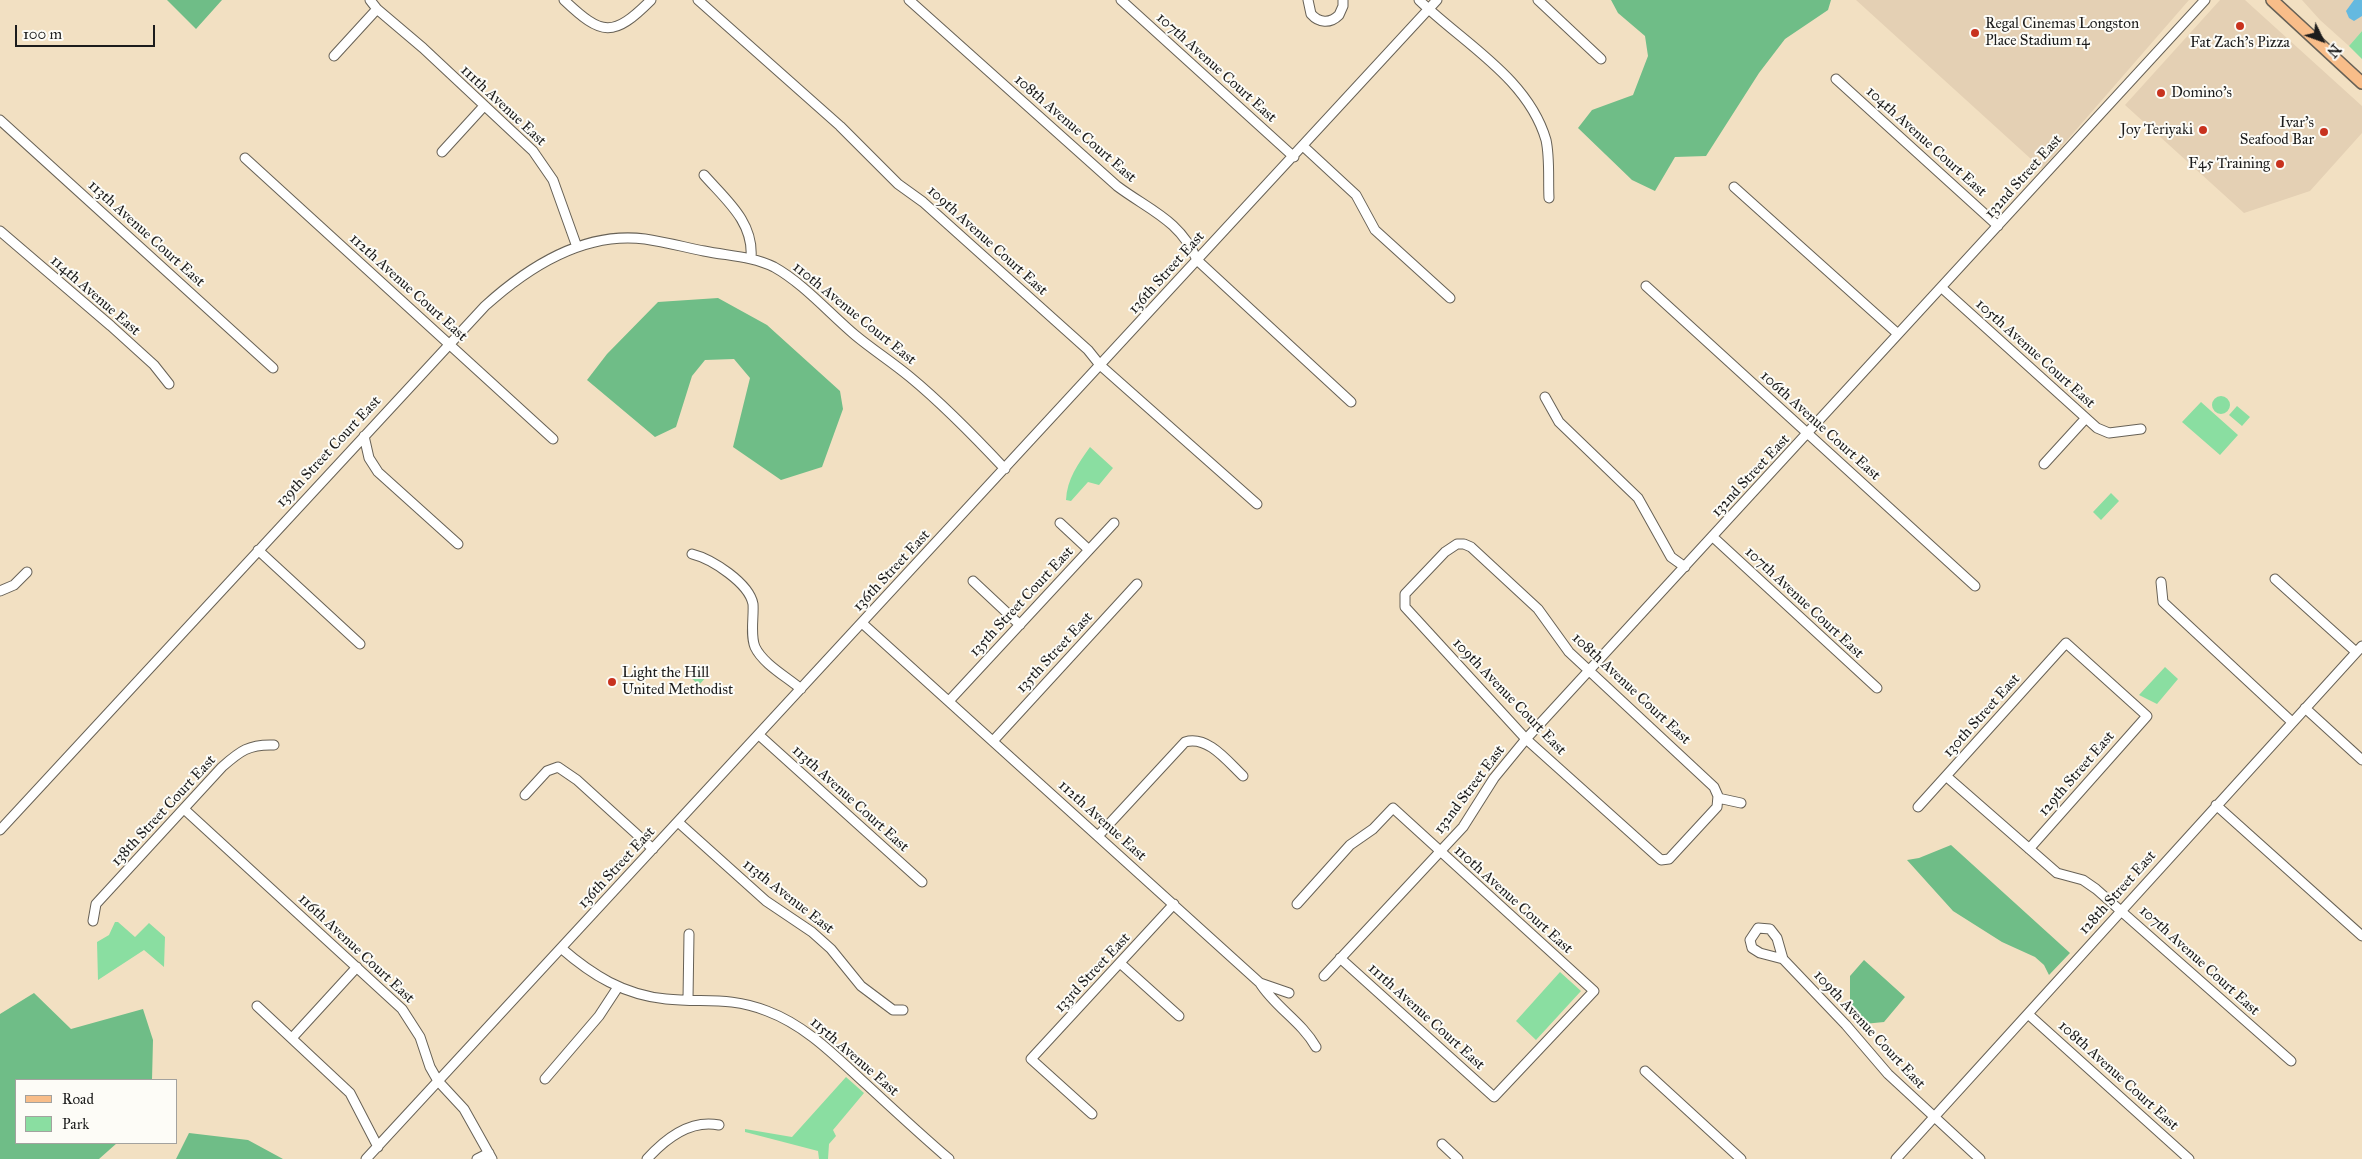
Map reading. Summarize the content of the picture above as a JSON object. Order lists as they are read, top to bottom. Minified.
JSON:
{"streets":{"street":["107th Avenue Court East","111th Avenue East","108th Avenue Court East","104th Avenue Court East","132nd Street East","113th Avenue Court East","109th Avenue Court East","136th Street East","112th Avenue Court East","114th Avenue East","110th Avenue Court East","105th Avenue Court East","106th Avenue Court East","139th Street Court East","135th Street Court East","135th Street East","130th Street East","129th Street East","138th Street Court East","112th Avenue East","128th Street East","113th Avenue East","116th Avenue Court East","133rd Street East","111th Avenue Court East","115th Avenue East"]},"crossings":[["107th Avenue Court East","132nd Street East"],["107th Avenue Court East","136th Street East"],["107th Avenue Court East","130th Street East"],["107th Avenue Court East","129th Street East"],["107th Avenue Court East","128th Street East"],["111th Avenue East","139th Street Court East"],["108th Avenue Court East","132nd Street East"],["108th Avenue Court East","109th Avenue Court East"],["108th Avenue Court East","136th Street East"],["108th Avenue Court East","128th Street East"],["104th Avenue Court East","132nd Street East"],["132nd Street East","109th Avenue Court East"],["132nd Street East","110th Avenue Court East"],["132nd Street East","105th Avenue Court East"],["132nd Street East","106th Avenue Court East"],["132nd Street East","111th Avenue Court East"],["113th Avenue Court East","136th Street East"],["109th Avenue Court East","136th Street East"],["109th Avenue Court East","128th Street East"],["136th Street East","110th Avenue Court East"],["136th Street East","112th Avenue East"],["136th Street East","113th Avenue East"],["136th Street East","116th Avenue Court East"],["136th Street East","115th Avenue East"],["112th Avenue Court East","139th Street Court East"],["110th Avenue Court East","139th Street Court East"],["110th Avenue Court East","111th Avenue Court East"],["135th Street Court East","112th Avenue East"],["135th Street East","112th Avenue East"],["130th Street East","129th Street East"],["138th Street Court East","116th Avenue Court East"],["112th Avenue East","133rd Street East"]],"places":["Fat Zach's Pizza","Regal Cinemas Longston Place Stadium 14","Domino's","Joy Teriyaki","Ivar's Seafood Bar","F45 Training","Light the Hill United Methodist"],"legend":["Road","Park"],"scale_bar":"100 m","north":"bottom right"}
